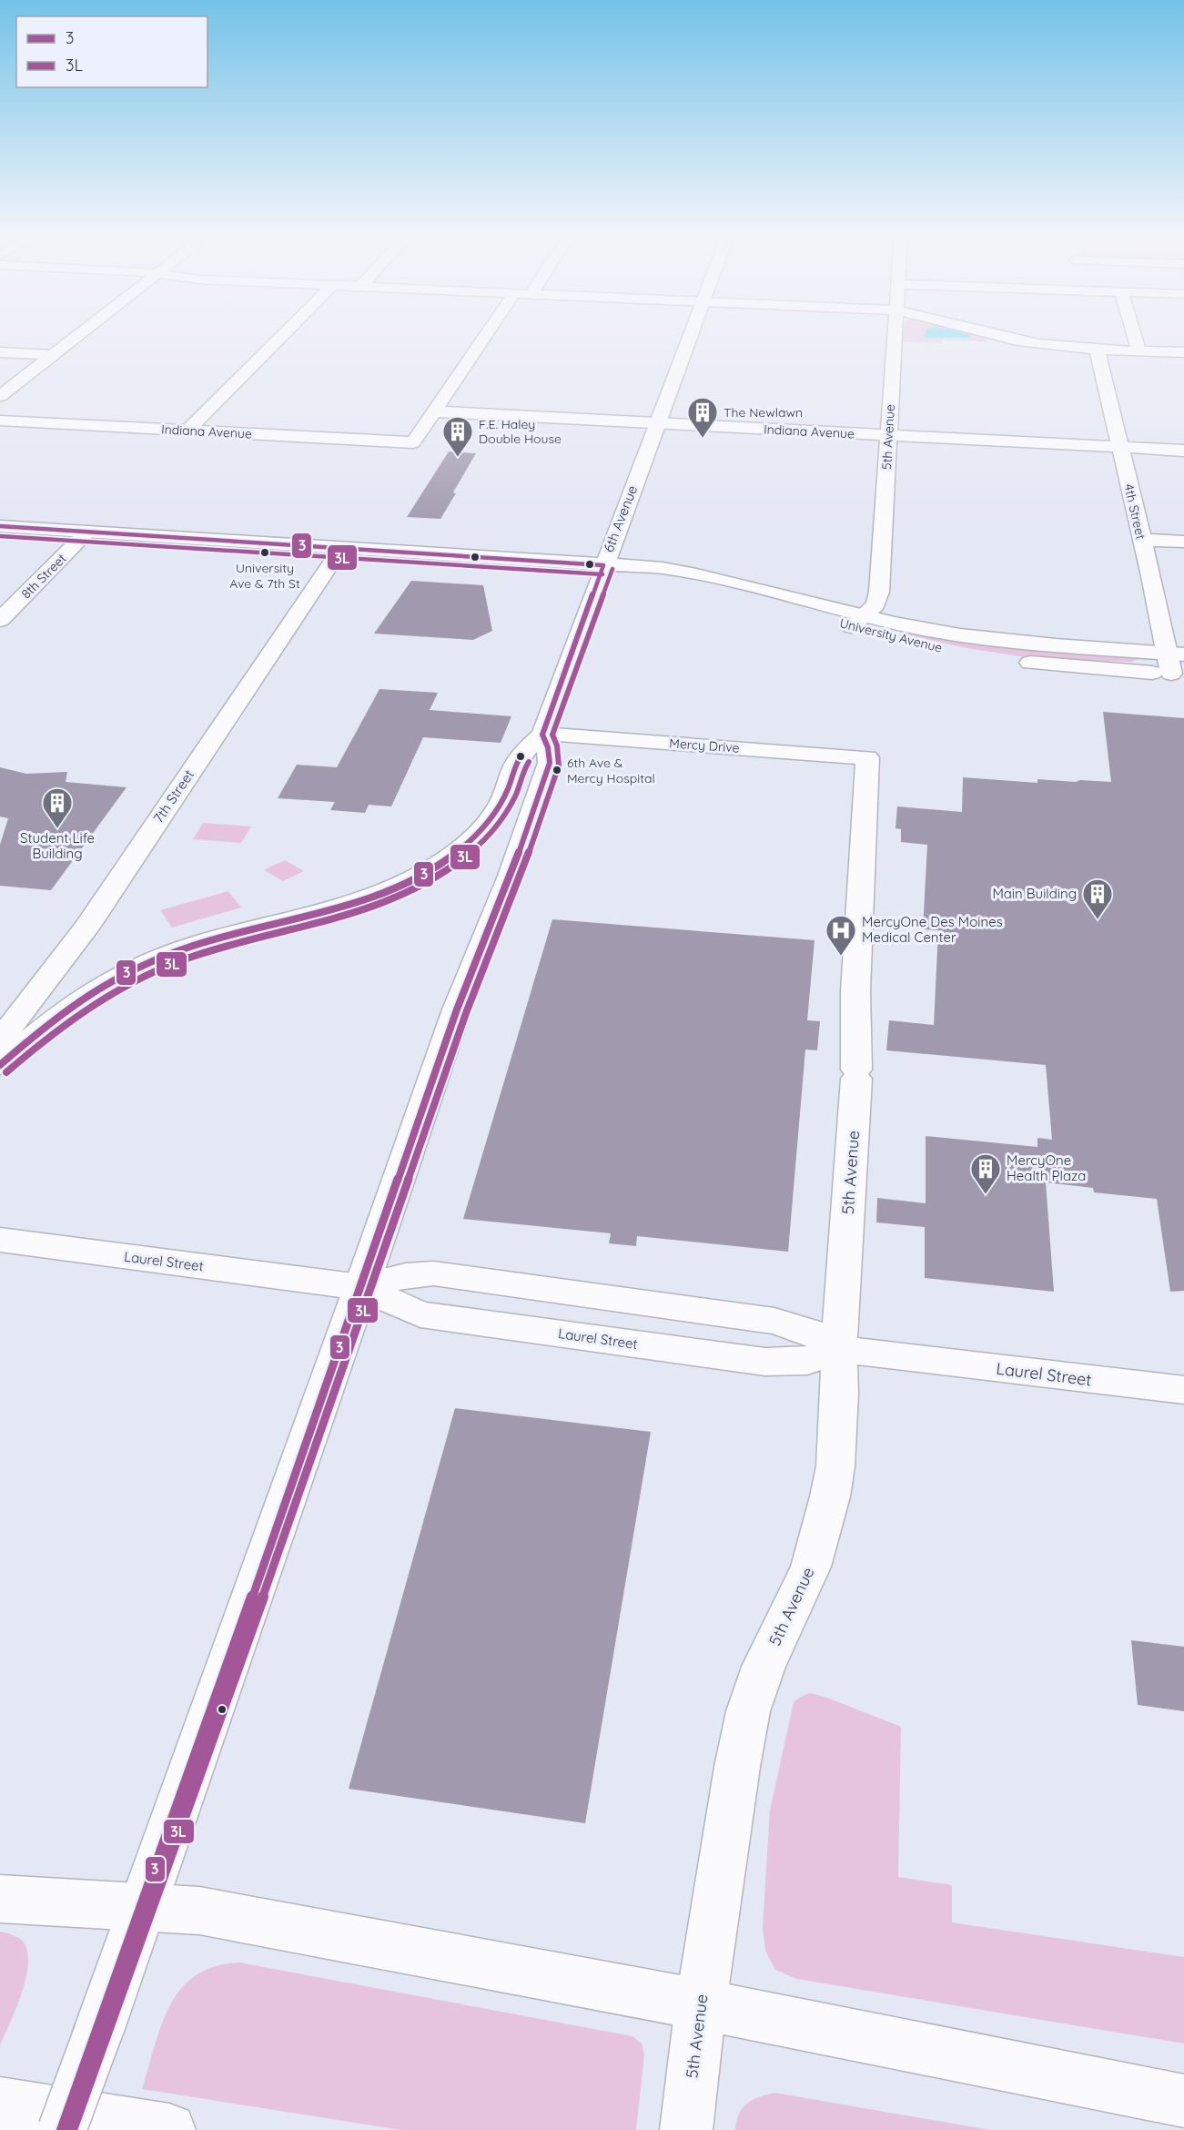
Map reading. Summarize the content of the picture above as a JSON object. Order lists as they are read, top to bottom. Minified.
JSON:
{"streets":{"main road":["Indiana Avenue","5th Avenue","4th Street","6th Avenue","8th Street","University Avenue","Mercy Drive","7th Street","Laurel Street"]},"crossings":[["Indiana Avenue","5th Avenue"],["Indiana Avenue","4th Street"],["Indiana Avenue","6th Avenue"],["5th Avenue","University Avenue"],["5th Avenue","Mercy Drive"],["5th Avenue","Laurel Street"],["4th Street","University Avenue"],["6th Avenue","University Avenue"],["6th Avenue","Mercy Drive"],["8th Street","University Avenue"],["University Avenue","7th Street"]],"places":{"building":["The Newlawn","F.E. Haley Double House","Student Life Building","Main Building","MercyOne Health Plaza"],"other":["University Ave & 7th St","6th Ave & Mercy Hospital"],"hospital":["MercyOne Des Moines Medical Center"]},"lines":["transit line 3","transit line 3L"],"legend":["3","3L"]}
